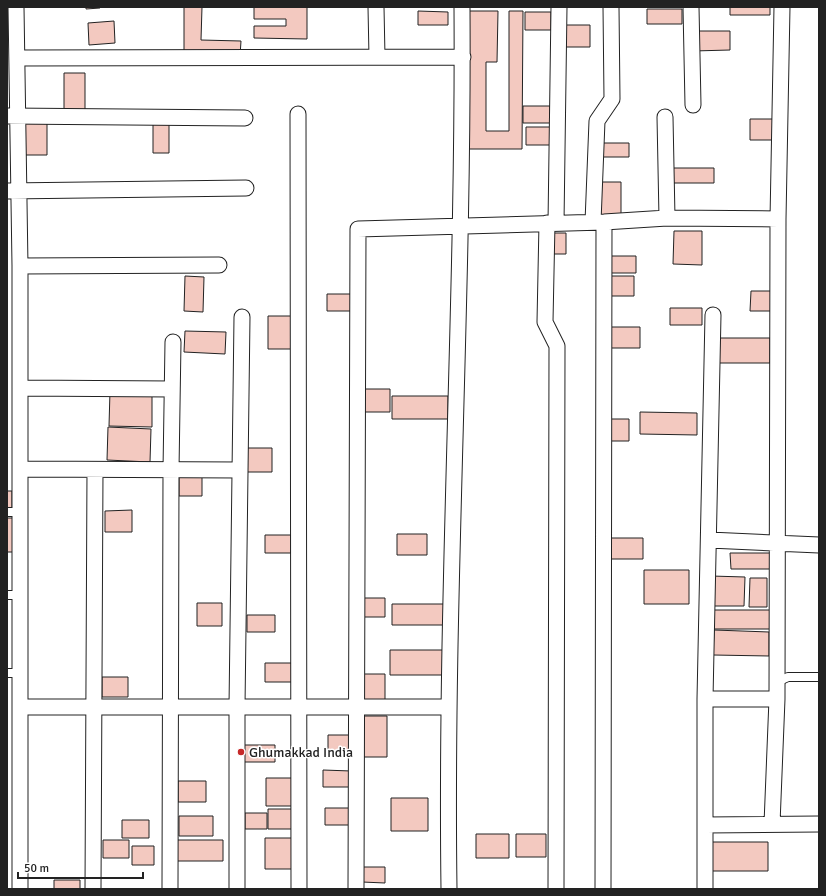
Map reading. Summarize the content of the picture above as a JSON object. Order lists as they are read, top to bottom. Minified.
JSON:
{"places":["Ghumakkad India"],"scale_bar":"50 m"}
